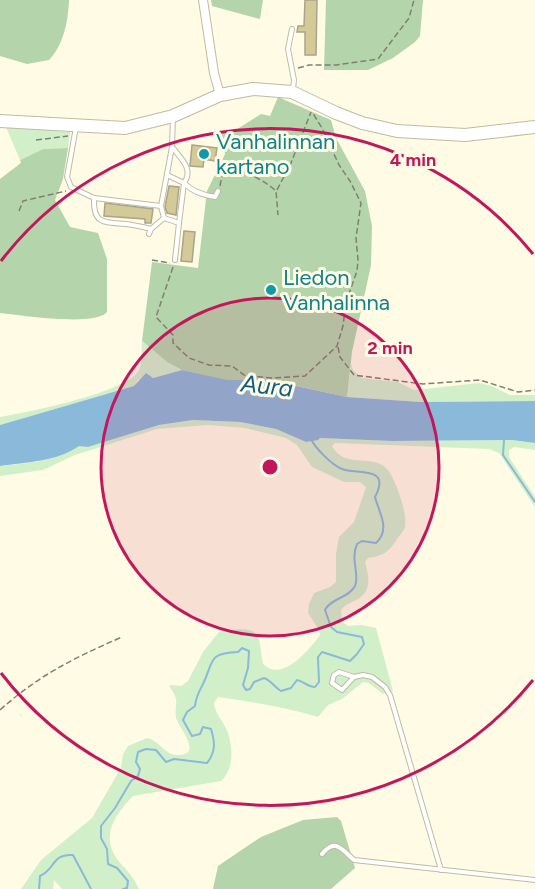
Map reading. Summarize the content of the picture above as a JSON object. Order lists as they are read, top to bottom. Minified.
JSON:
{"water":["Aura"],"places":["Vanhalinnan kartano","Liedon Vanhalinna"],"rings":["4 min","2 min"]}
